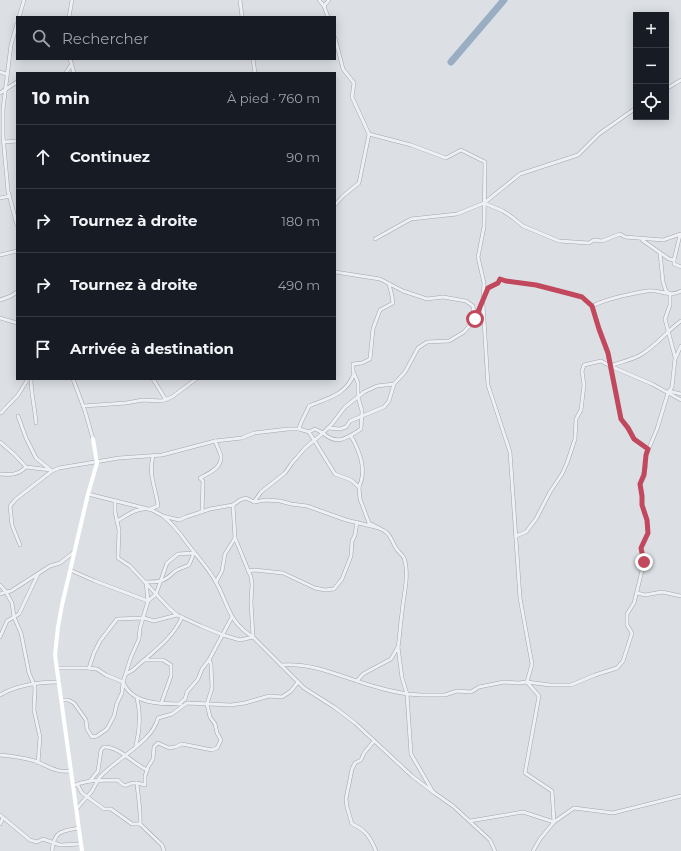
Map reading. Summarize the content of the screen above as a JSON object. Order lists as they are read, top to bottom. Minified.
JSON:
{"page":{"map_buttons":["+","−"],"search":"Rechercher","heading":["10 min","À pied · 760 m"],"list":[["Continuez","90 m"],["Tournez à droite","180 m"],["Tournez à droite","490 m"],"Arrivée à destination"]}}
